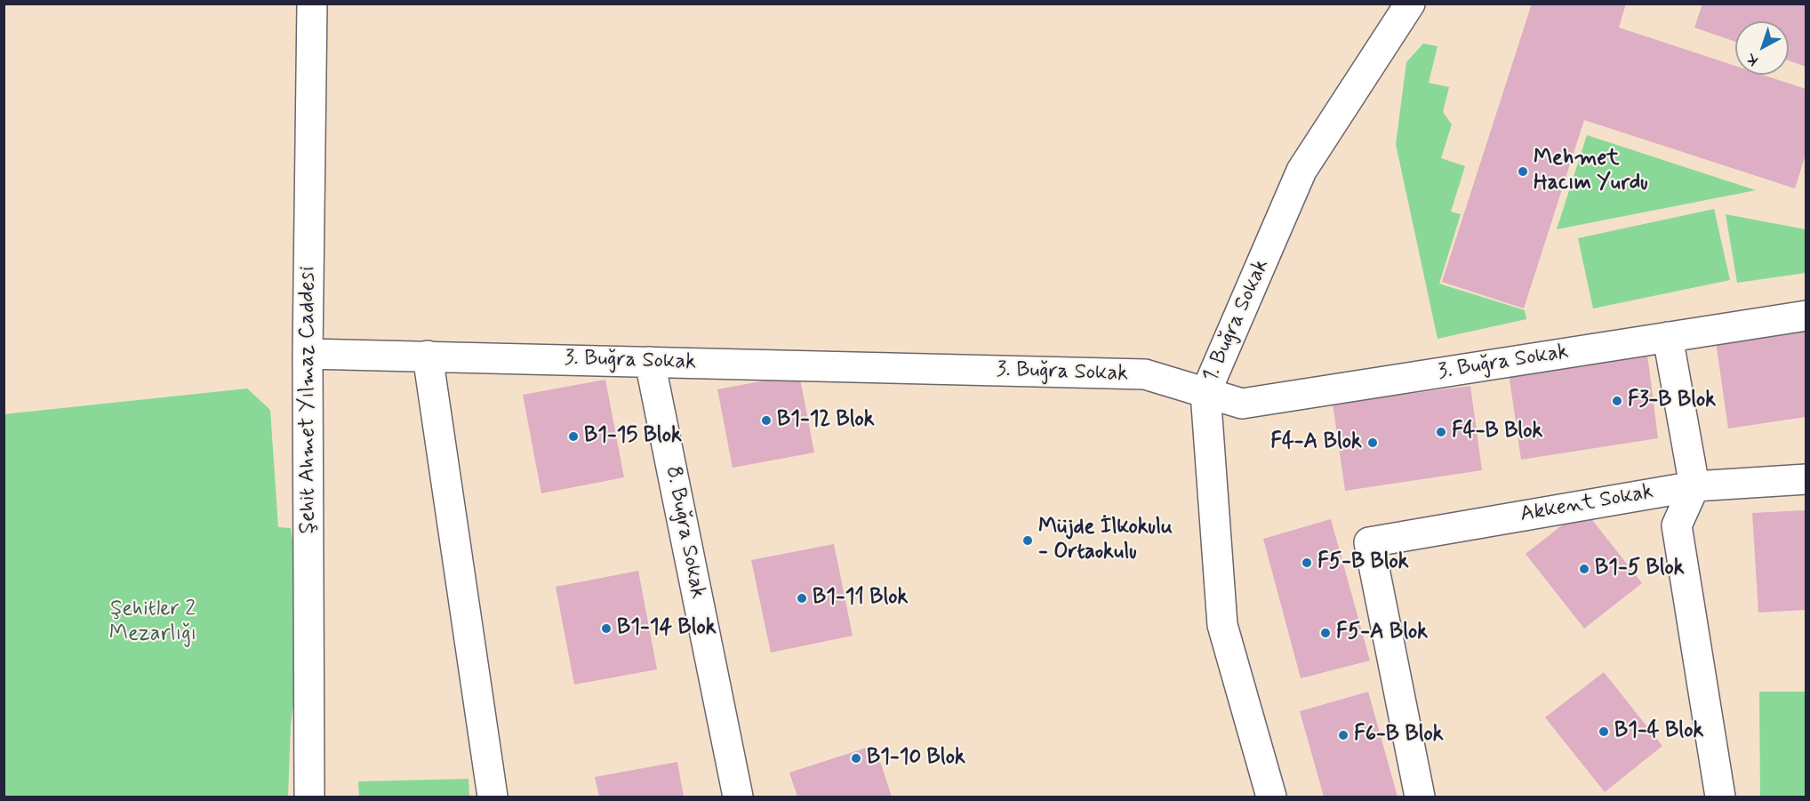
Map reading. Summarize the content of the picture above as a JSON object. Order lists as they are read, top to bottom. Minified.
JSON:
{"streets":{"street":["1. Buğra Sokak","3. Buğra Sokak","Şehit Ahmet Yılmaz Caddesi","Akkent Sokak","8. Buğra Sokak"]},"crossings":[["1. Buğra Sokak","3. Buğra Sokak"],["3. Buğra Sokak","Şehit Ahmet Yılmaz Caddesi"],["3. Buğra Sokak","8. Buğra Sokak"]],"parks":["Şehitler 2 Mezarlığı"],"places":["Mehmet Hacım Yurdu","F3-B Blok","B1-12 Blok","F4-B Blok","B1-15 Blok","F4-A Blok","Müjde İlkokulu - Ortaokulu","F5-B Blok","B1-5 Blok","B1-11 Blok","B1-14 Blok","F5-A Blok","B1-4 Blok","F6-B Blok","B1-10 Blok"],"north":"bottom left"}
